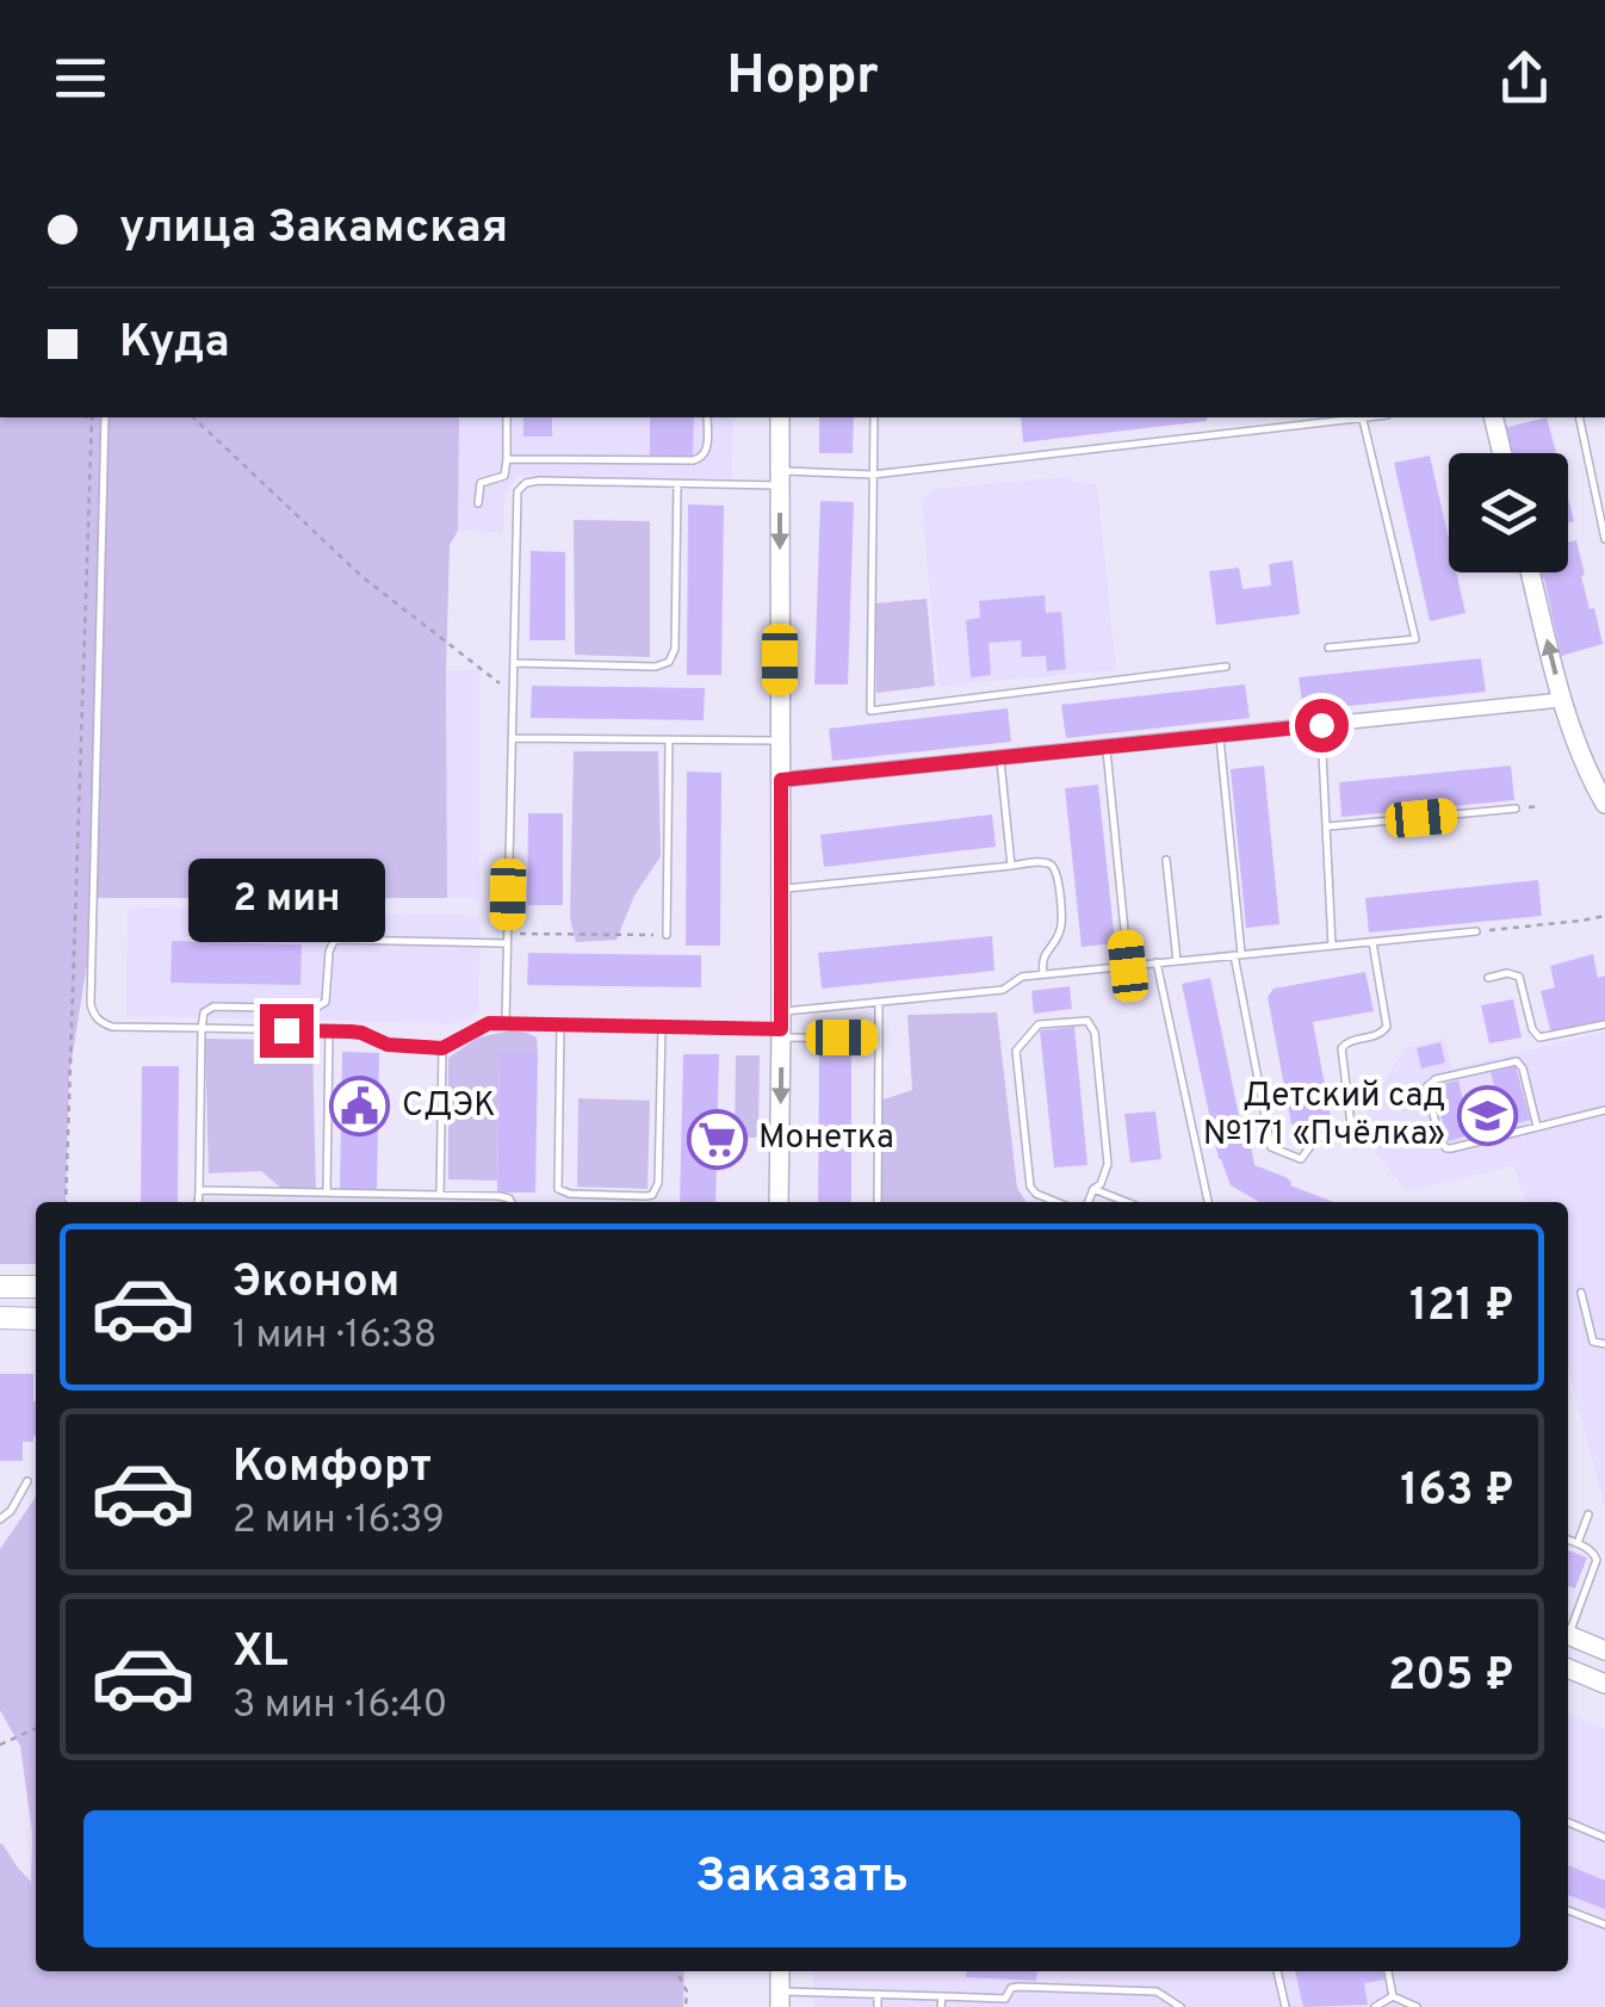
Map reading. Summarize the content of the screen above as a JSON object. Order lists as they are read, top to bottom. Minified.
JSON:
{"places":{"public building":["СДЭК"],"school or university":["Детский сад №171 «Пчёлка»"],"supermarket":["Монетка"]},"page":{"header":"Hoppr","banner":["улица Закамская","Куда"],"bubble":"2 мин","list":[{"name":"Эконом","note":"1 мин · 16:38","value":"121 ₽"},{"name":"Комфорт","note":"2 мин · 16:39","value":"163 ₽"},{"name":"XL","note":"3 мин · 16:40","value":"205 ₽"}],"buttons":"Заказать"}}
